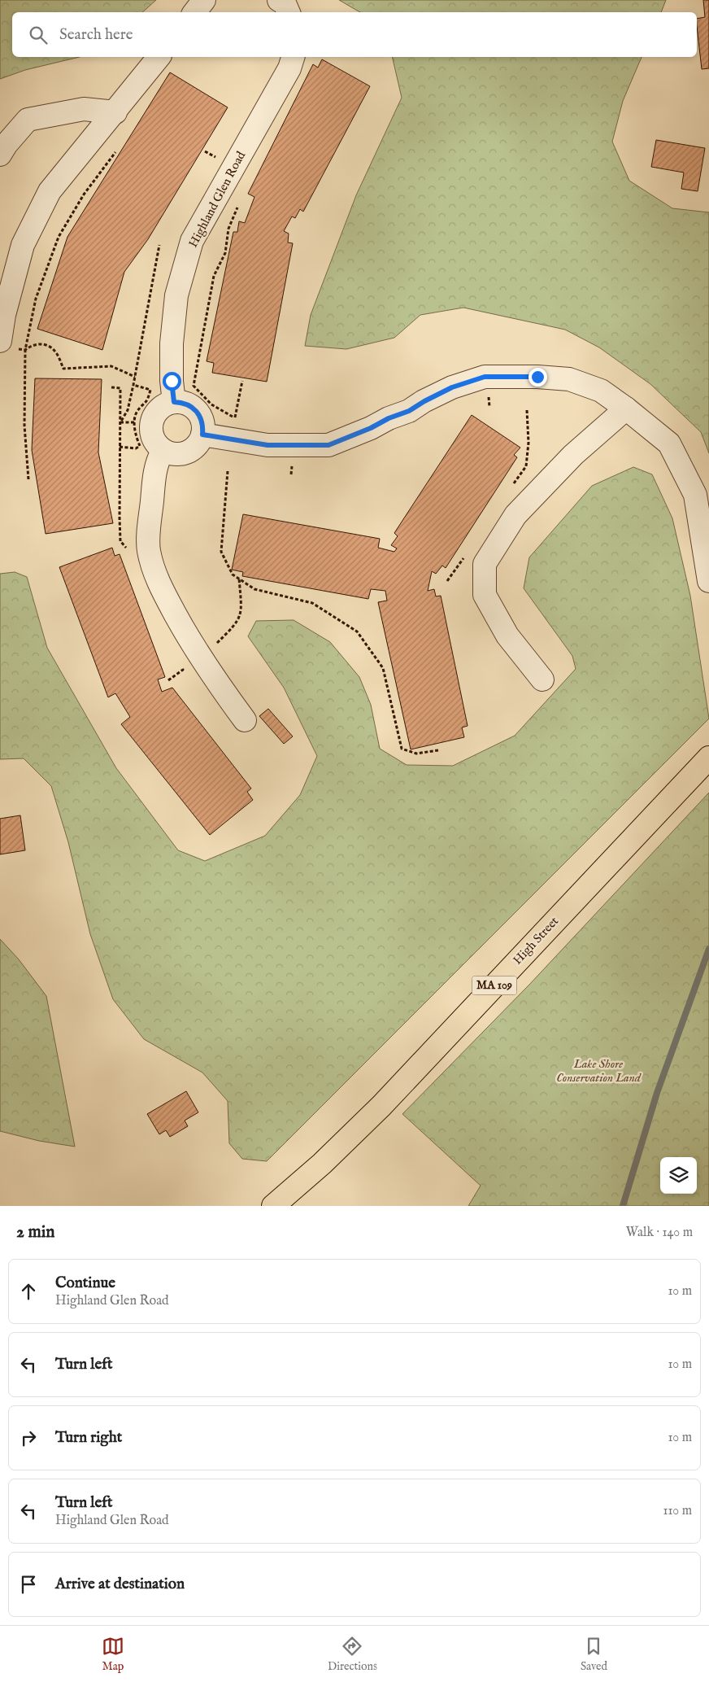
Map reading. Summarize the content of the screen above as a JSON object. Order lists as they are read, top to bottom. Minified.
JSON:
{"streets":{"main road":["High Street","MA 109"],"street":["Highland Glen Road"]},"parks":["Lake Shore Conservation Land"],"page":{"search":"Search here","heading":["2 min","Walk · 140 m"],"list":[["Continue","Highland Glen Road","10 m"],["Turn left","10 m"],["Turn right","10 m"],["Turn left","Highland Glen Road","110 m"],"Arrive at destination"],"nav":["Map","Directions","Saved"]}}
